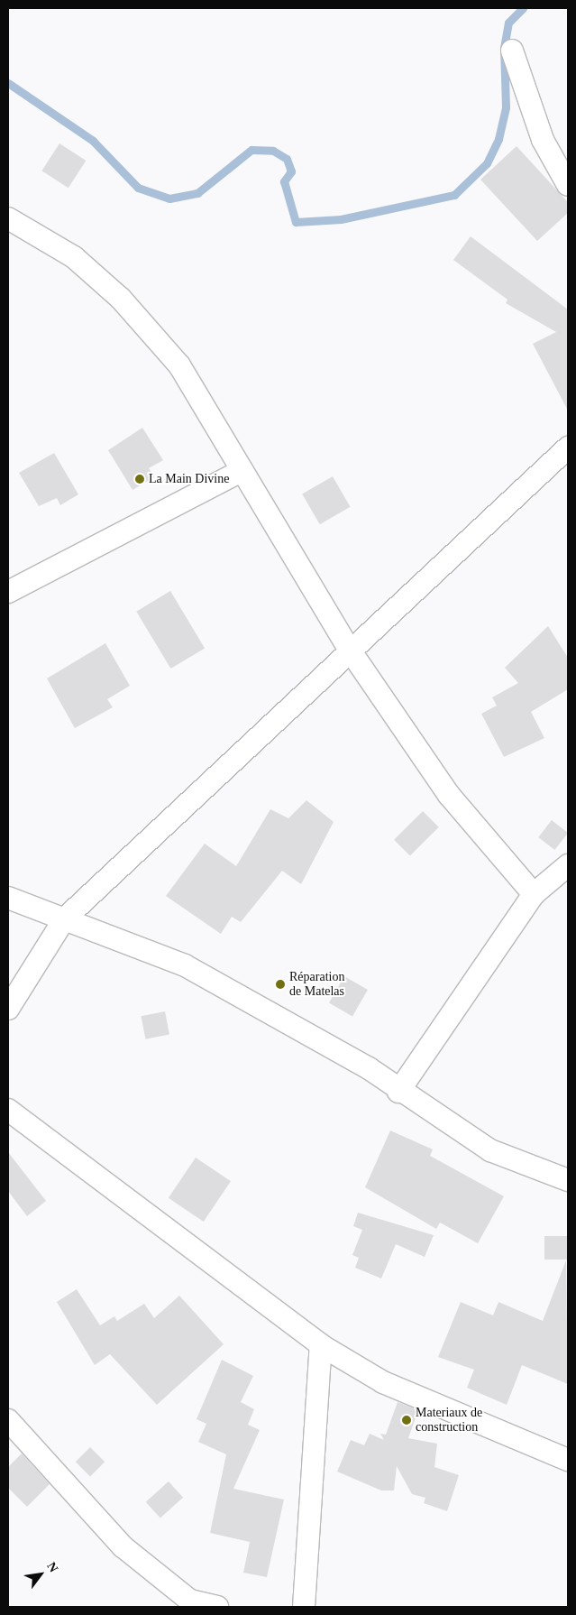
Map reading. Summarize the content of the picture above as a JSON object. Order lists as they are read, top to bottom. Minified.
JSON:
{"places":["La Main Divine","Réparation de Matelas","Materiaux de construction"],"north":"top right"}
